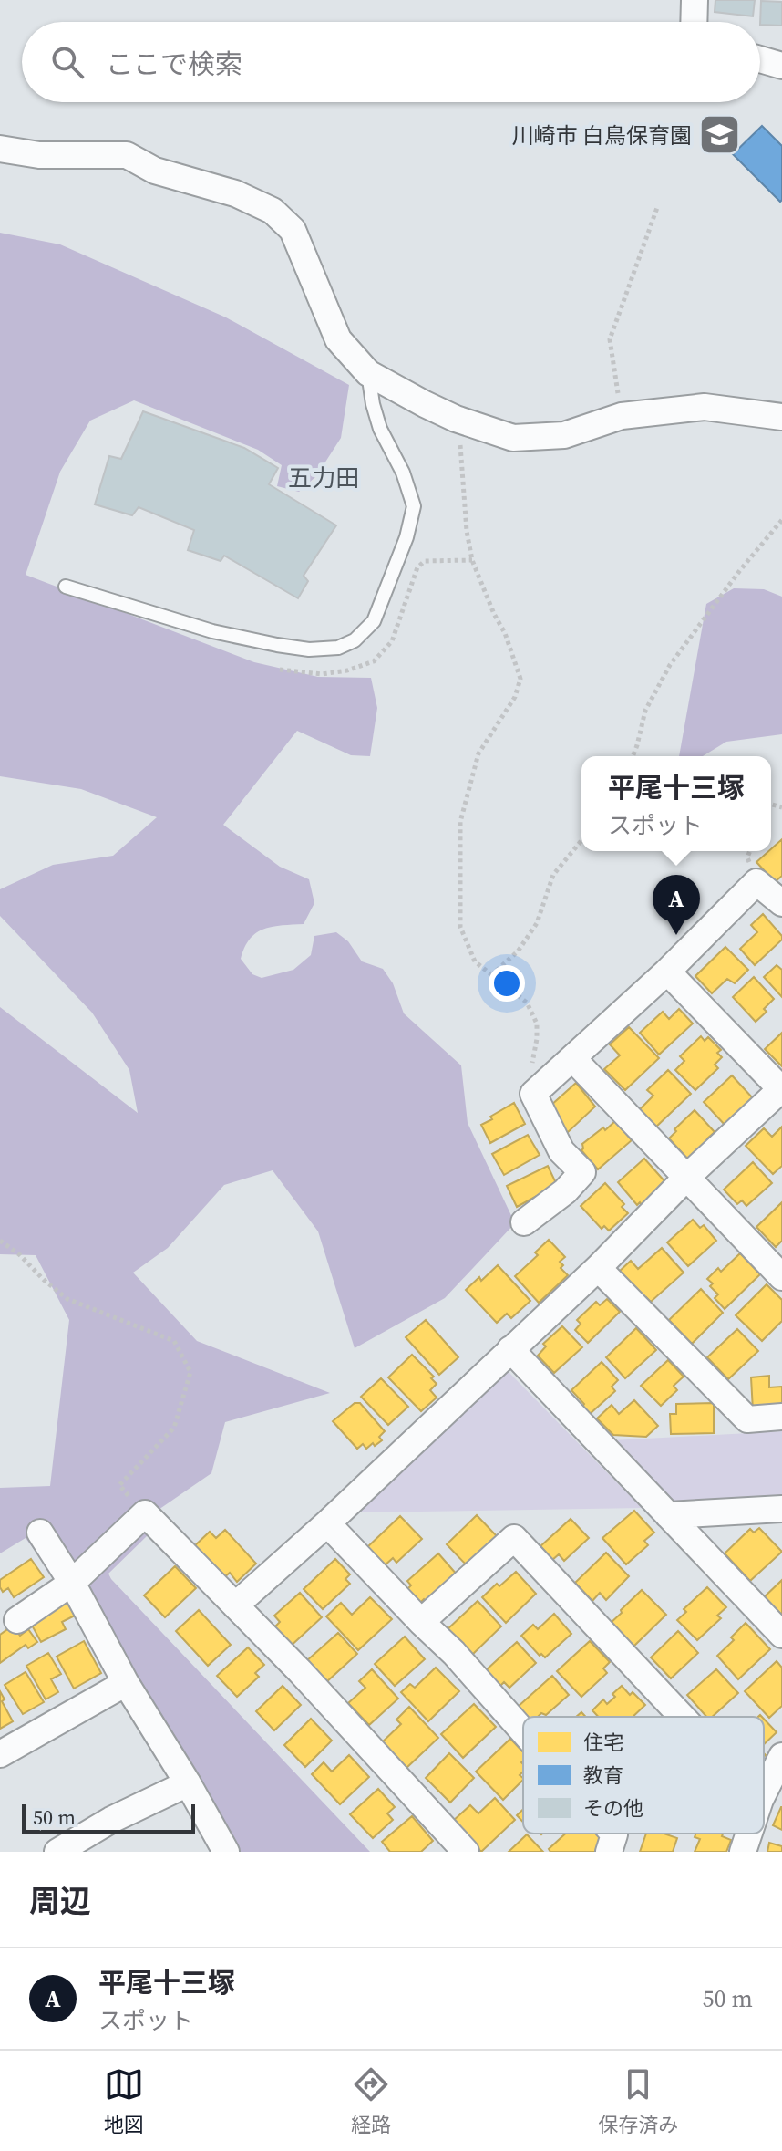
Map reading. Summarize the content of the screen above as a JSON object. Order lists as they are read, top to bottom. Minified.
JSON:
{"districts":["五力田"],"places":{"school or university":["川崎市 白鳥保育園"]},"legend":["住宅","教育","その他"],"scale_bar":"50 m","page":{"search":"ここで検索","popup":["平尾十三塚","スポット"],"pins":"A","scale":"50 m","heading":"周辺","list":[{"mark":"A","name":"平尾十三塚","note":"スポット","value":"50 m"}],"nav":["地図","経路","保存済み"]}}
